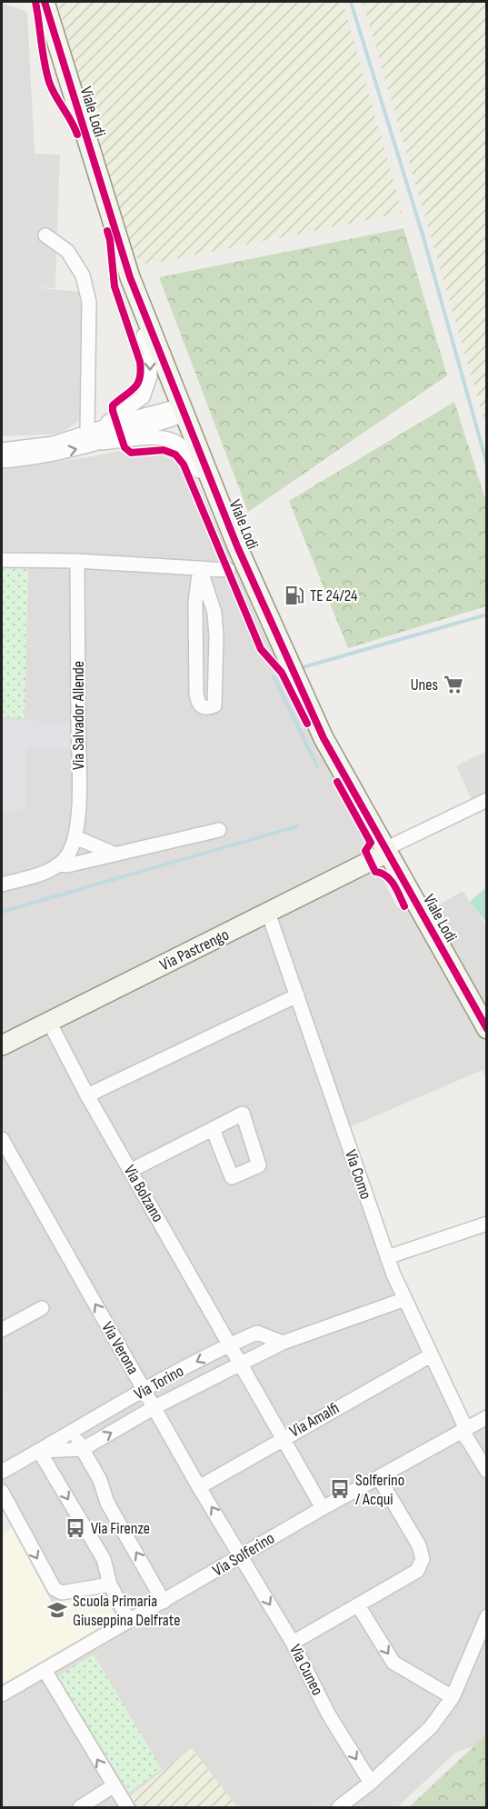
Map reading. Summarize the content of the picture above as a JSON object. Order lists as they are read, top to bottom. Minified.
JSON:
{"streets":{"street":["Viale Lodi","Via Salvador Allende","Via Pastrengo","Via Como","Via Bolzano","Via Verona","Via Torino","Via Amalfi","Via Solferino","Via Cuneo"]},"crossings":[["Viale Lodi","Via Pastrengo"],["Via Pastrengo","Via Como"],["Via Pastrengo","Via Bolzano"],["Via Como","Via Torino"],["Via Como","Via Amalfi"],["Via Como","Via Solferino"],["Via Bolzano","Via Torino"],["Via Bolzano","Via Amalfi"],["Via Bolzano","Via Solferino"],["Via Verona","Via Torino"],["Via Verona","Via Amalfi"],["Via Verona","Via Solferino"],["Via Verona","Via Cuneo"],["Via Solferino","Via Cuneo"]],"one_way":["Via Verona"],"places":{"fuel station":["TE 24/24"],"supermarket":["Unes"],"bus stop":["Solferino / Acqui","Via Firenze"],"school or university":["Scuola Primaria Giuseppina Delfrate"]}}
